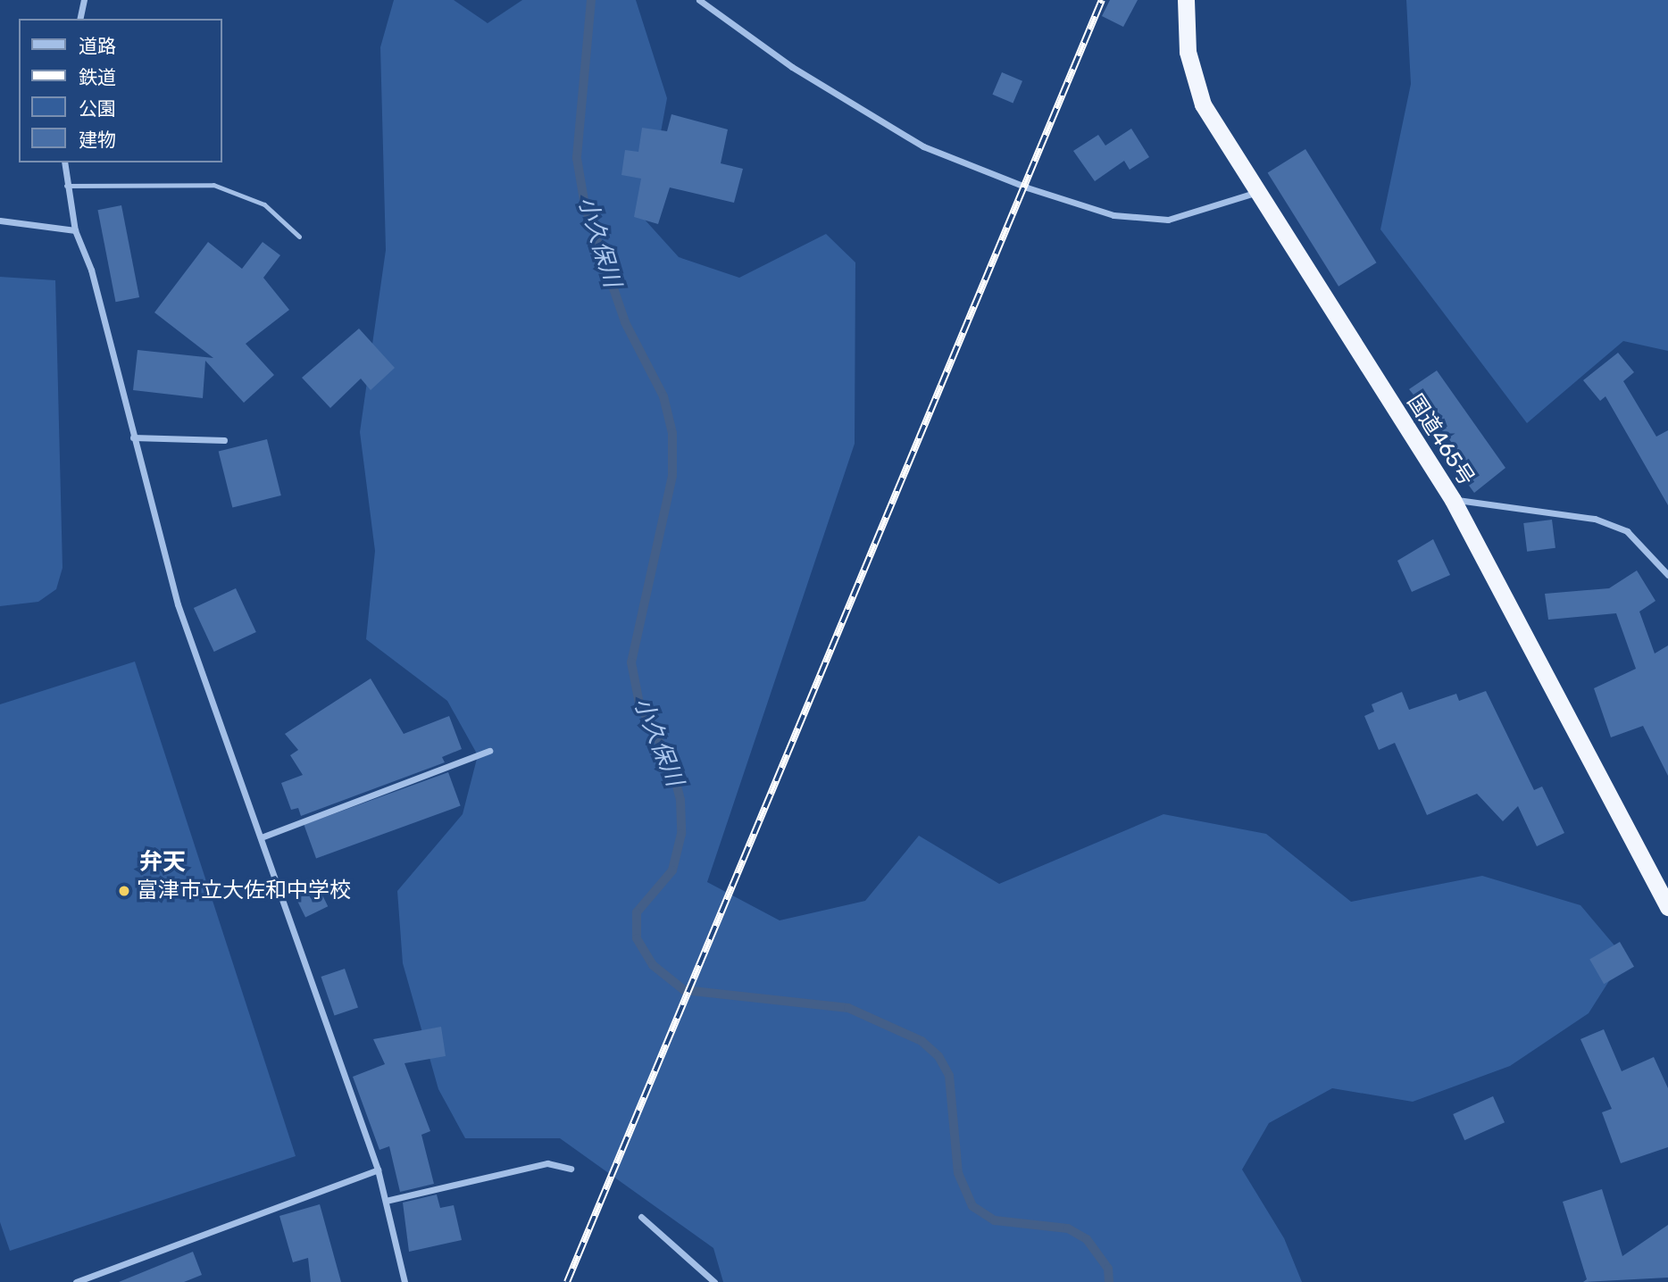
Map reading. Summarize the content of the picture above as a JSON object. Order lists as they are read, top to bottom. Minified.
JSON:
{"streets":{"highway":["国道465号"]},"districts":["弁天"],"water":["小久保川"],"places":["富津市立大佐和中学校"],"legend":["道路","鉄道","公園","建物"]}
